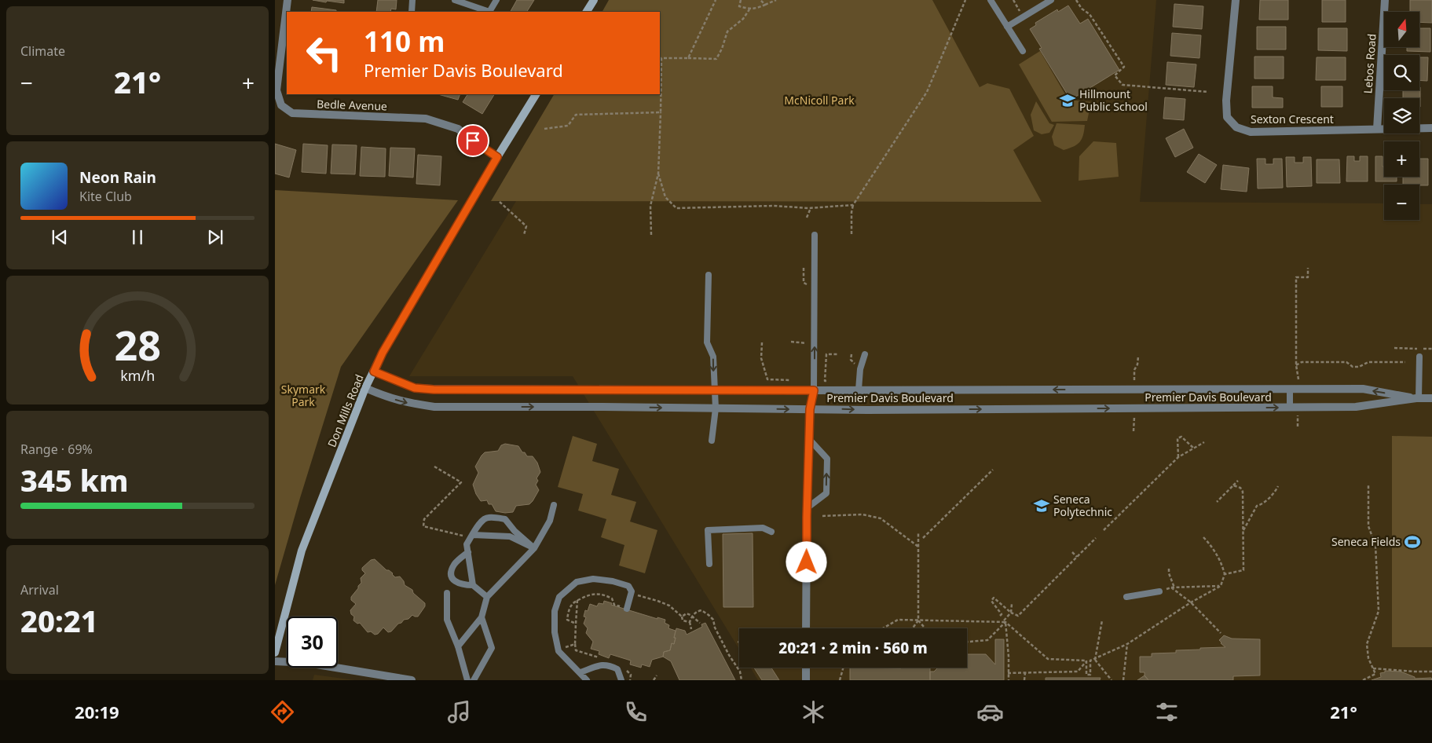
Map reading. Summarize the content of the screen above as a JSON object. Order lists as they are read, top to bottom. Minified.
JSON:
{"streets":{"main road":["Don Mills Road"],"street":["Lebos Road","Bedle Avenue","Sexton Crescent","Premier Davis Boulevard"]},"crossings":[["Lebos Road","Sexton Crescent"],["Bedle Avenue","Don Mills Road"],["Premier Davis Boulevard","Don Mills Road"]],"parks":["McNicoll Park","Skymark Park"],"places":{"school or university":["Hillmount Public School","Seneca Polytechnic"],"sports":["Seneca Fields"]},"north":"top","page":{"tile":["Climate",["Range · 69%","345 km"],["Arrival","20:21"]],"map_buttons":["+","−"],"turn":["110 m","Premier Davis Boulevard"],"heat":["−","21°","+"],"song":["Neon Rain","Kite Club"],"limit":"30","trip":"20:21 · 2 min · 560 m","tabs":["20:19","21°"],"gauge":["28","km/h"]}}
